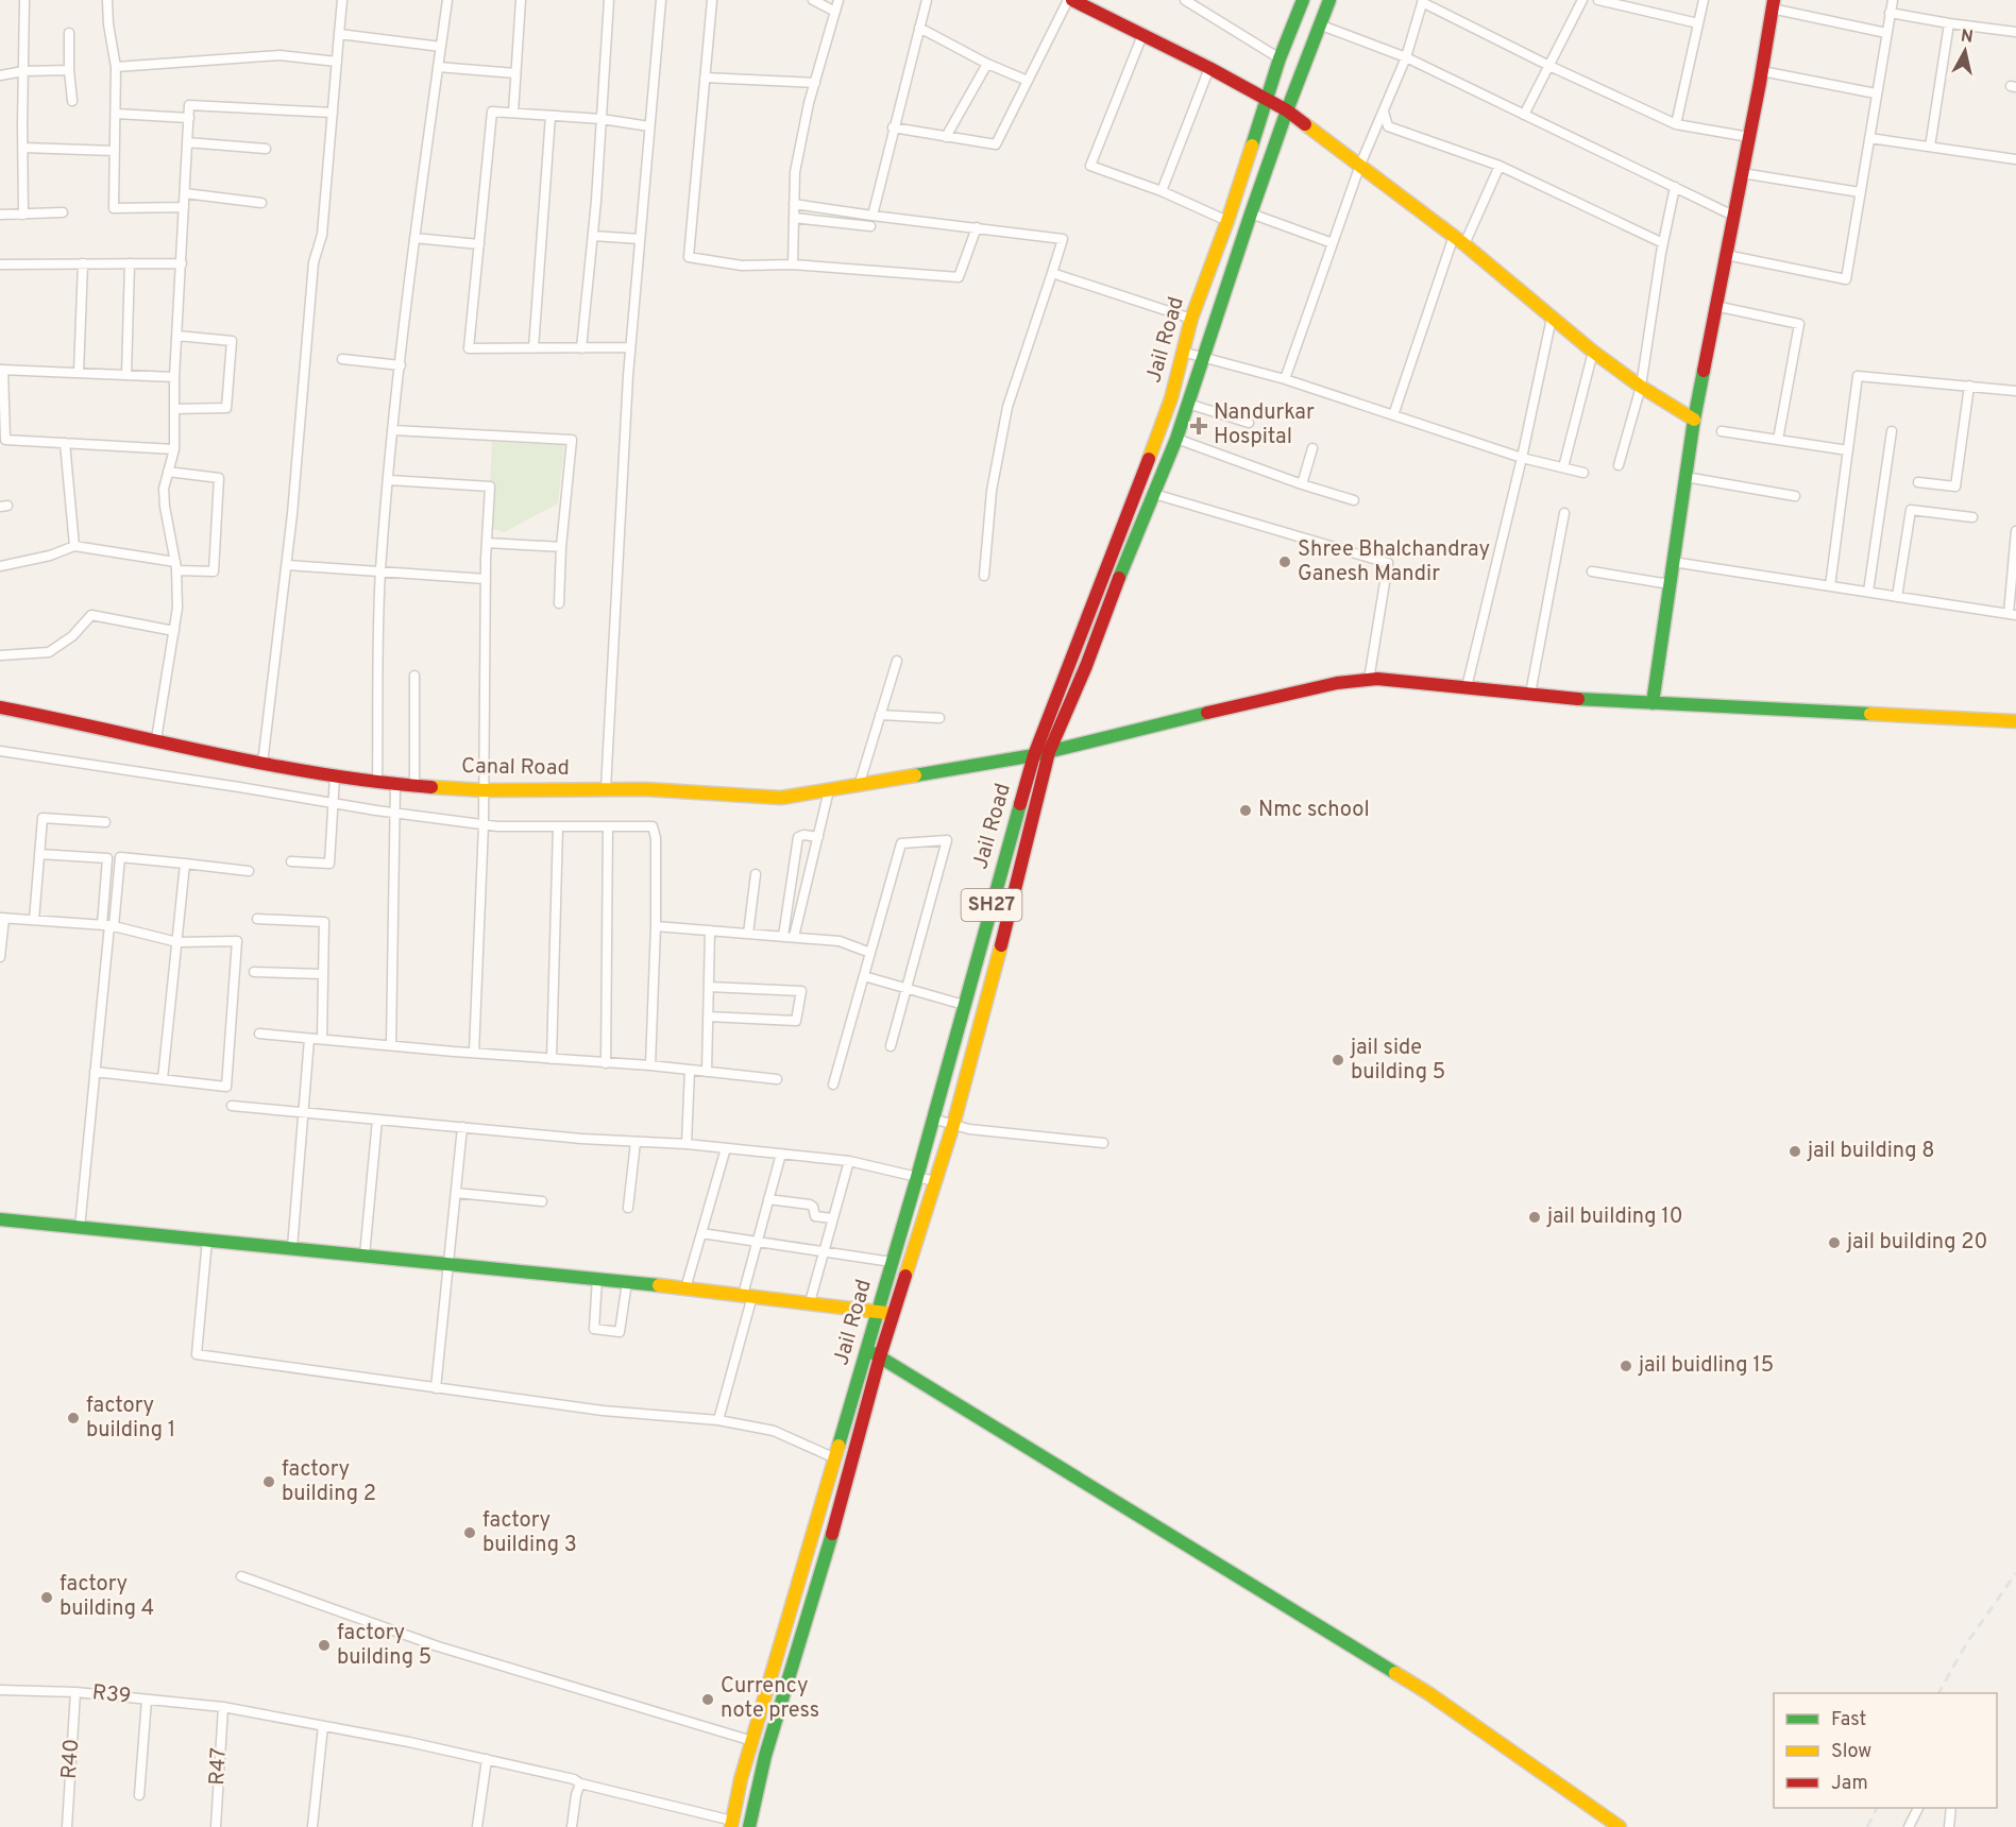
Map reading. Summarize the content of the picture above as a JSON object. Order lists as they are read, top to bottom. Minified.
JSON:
{"streets":{"street":["Jail Road","Canal Road","SH27","R39","R40","R47"]},"crossings":[["Jail Road","Canal Road"],["Jail Road","R39"],["R39","R40"],["R39","R47"]],"places":{"health":["Nandurkar Hospital"],"other":["Shree Bhalchandray Ganesh Mandir","Nmc school","jail side building 5","jail building 8","jail building 10","jail building 20","jail buidling 15","factory building 1","factory building 2","factory building 3","factory building 4","factory building 5","Currency note press"]},"legend":["Fast","Slow","Jam"],"north":"top"}
